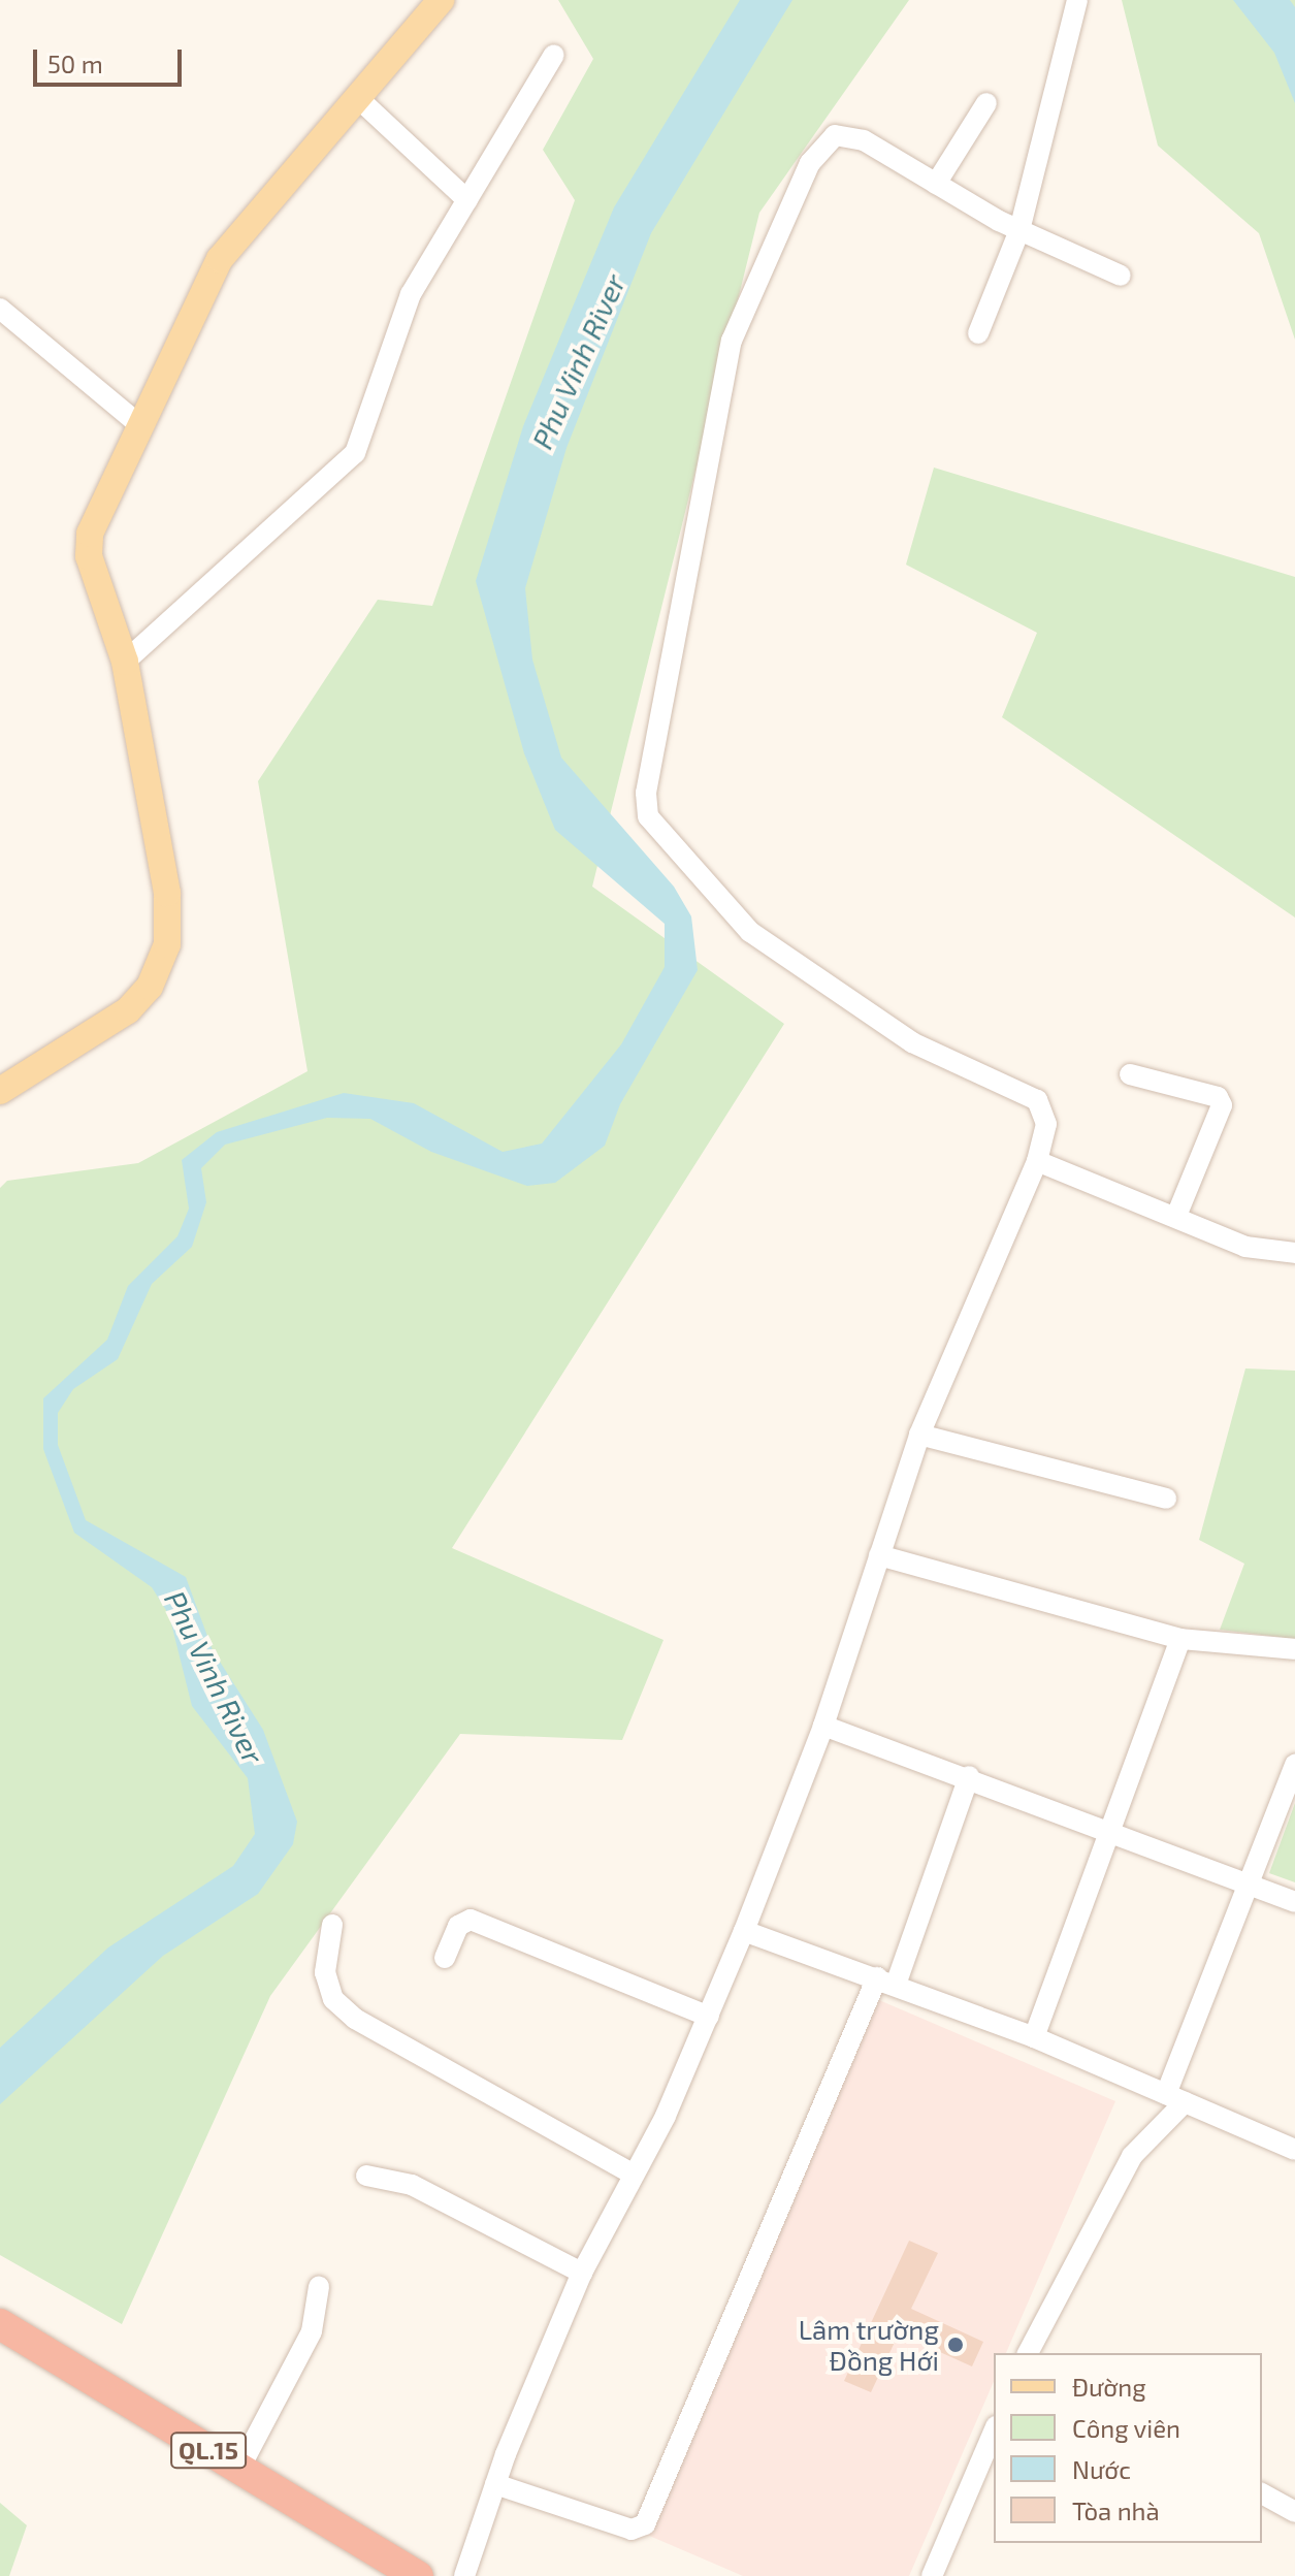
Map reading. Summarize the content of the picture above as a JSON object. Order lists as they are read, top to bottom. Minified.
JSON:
{"streets":{"highway":["QL.15"]},"water":["Phu Vinh River"],"places":["Lâm trường Đồng Hới"],"legend":["Đường","Công viên","Nước","Tòa nhà"],"scale_bar":"50 m"}
